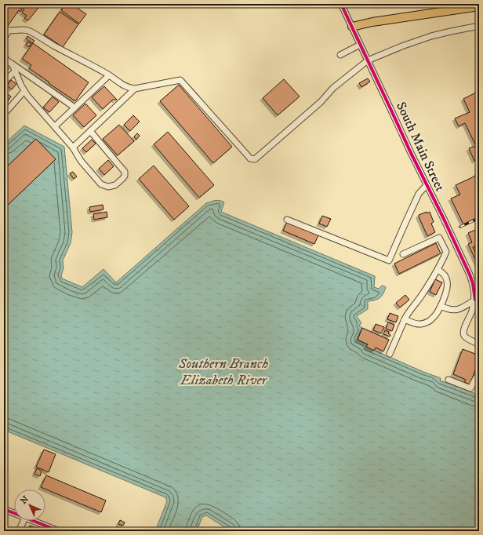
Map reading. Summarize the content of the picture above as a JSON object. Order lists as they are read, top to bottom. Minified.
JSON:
{"streets":{"street":["South Main Street"]},"water":["Southern Branch Elizabeth River"],"north":"top left"}
